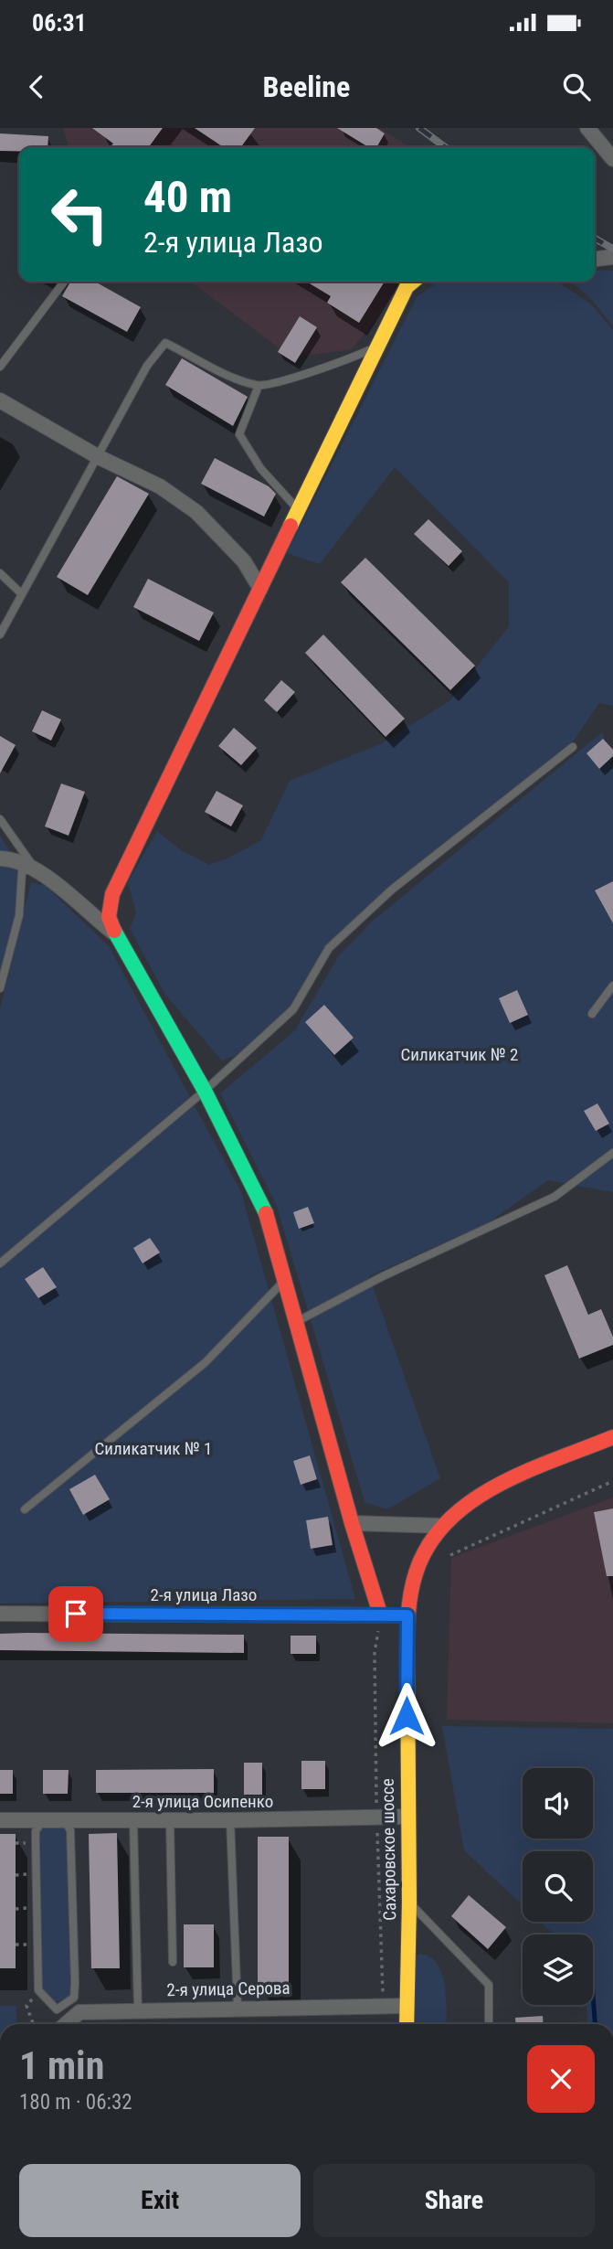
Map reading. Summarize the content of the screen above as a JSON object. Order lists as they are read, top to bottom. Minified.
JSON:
{"streets":{"street":["2-я улица Лазо","2-я улица Осипенко","Сахаровское шоссе","2-я улица Серова"]},"crossings":[["2-я улица Лазо","Сахаровское шоссе"],["2-я улица Осипенко","Сахаровское шоссе"],["Сахаровское шоссе","2-я улица Серова"]],"parks":["Силикатчик № 2","Силикатчик № 1"],"page":{"status":"06:31","header":"Beeline","turn":["40 m","2-я улица Лазо"],"heading":["1 min","180 m · 06:32"],"buttons":["Exit","Share"]}}
